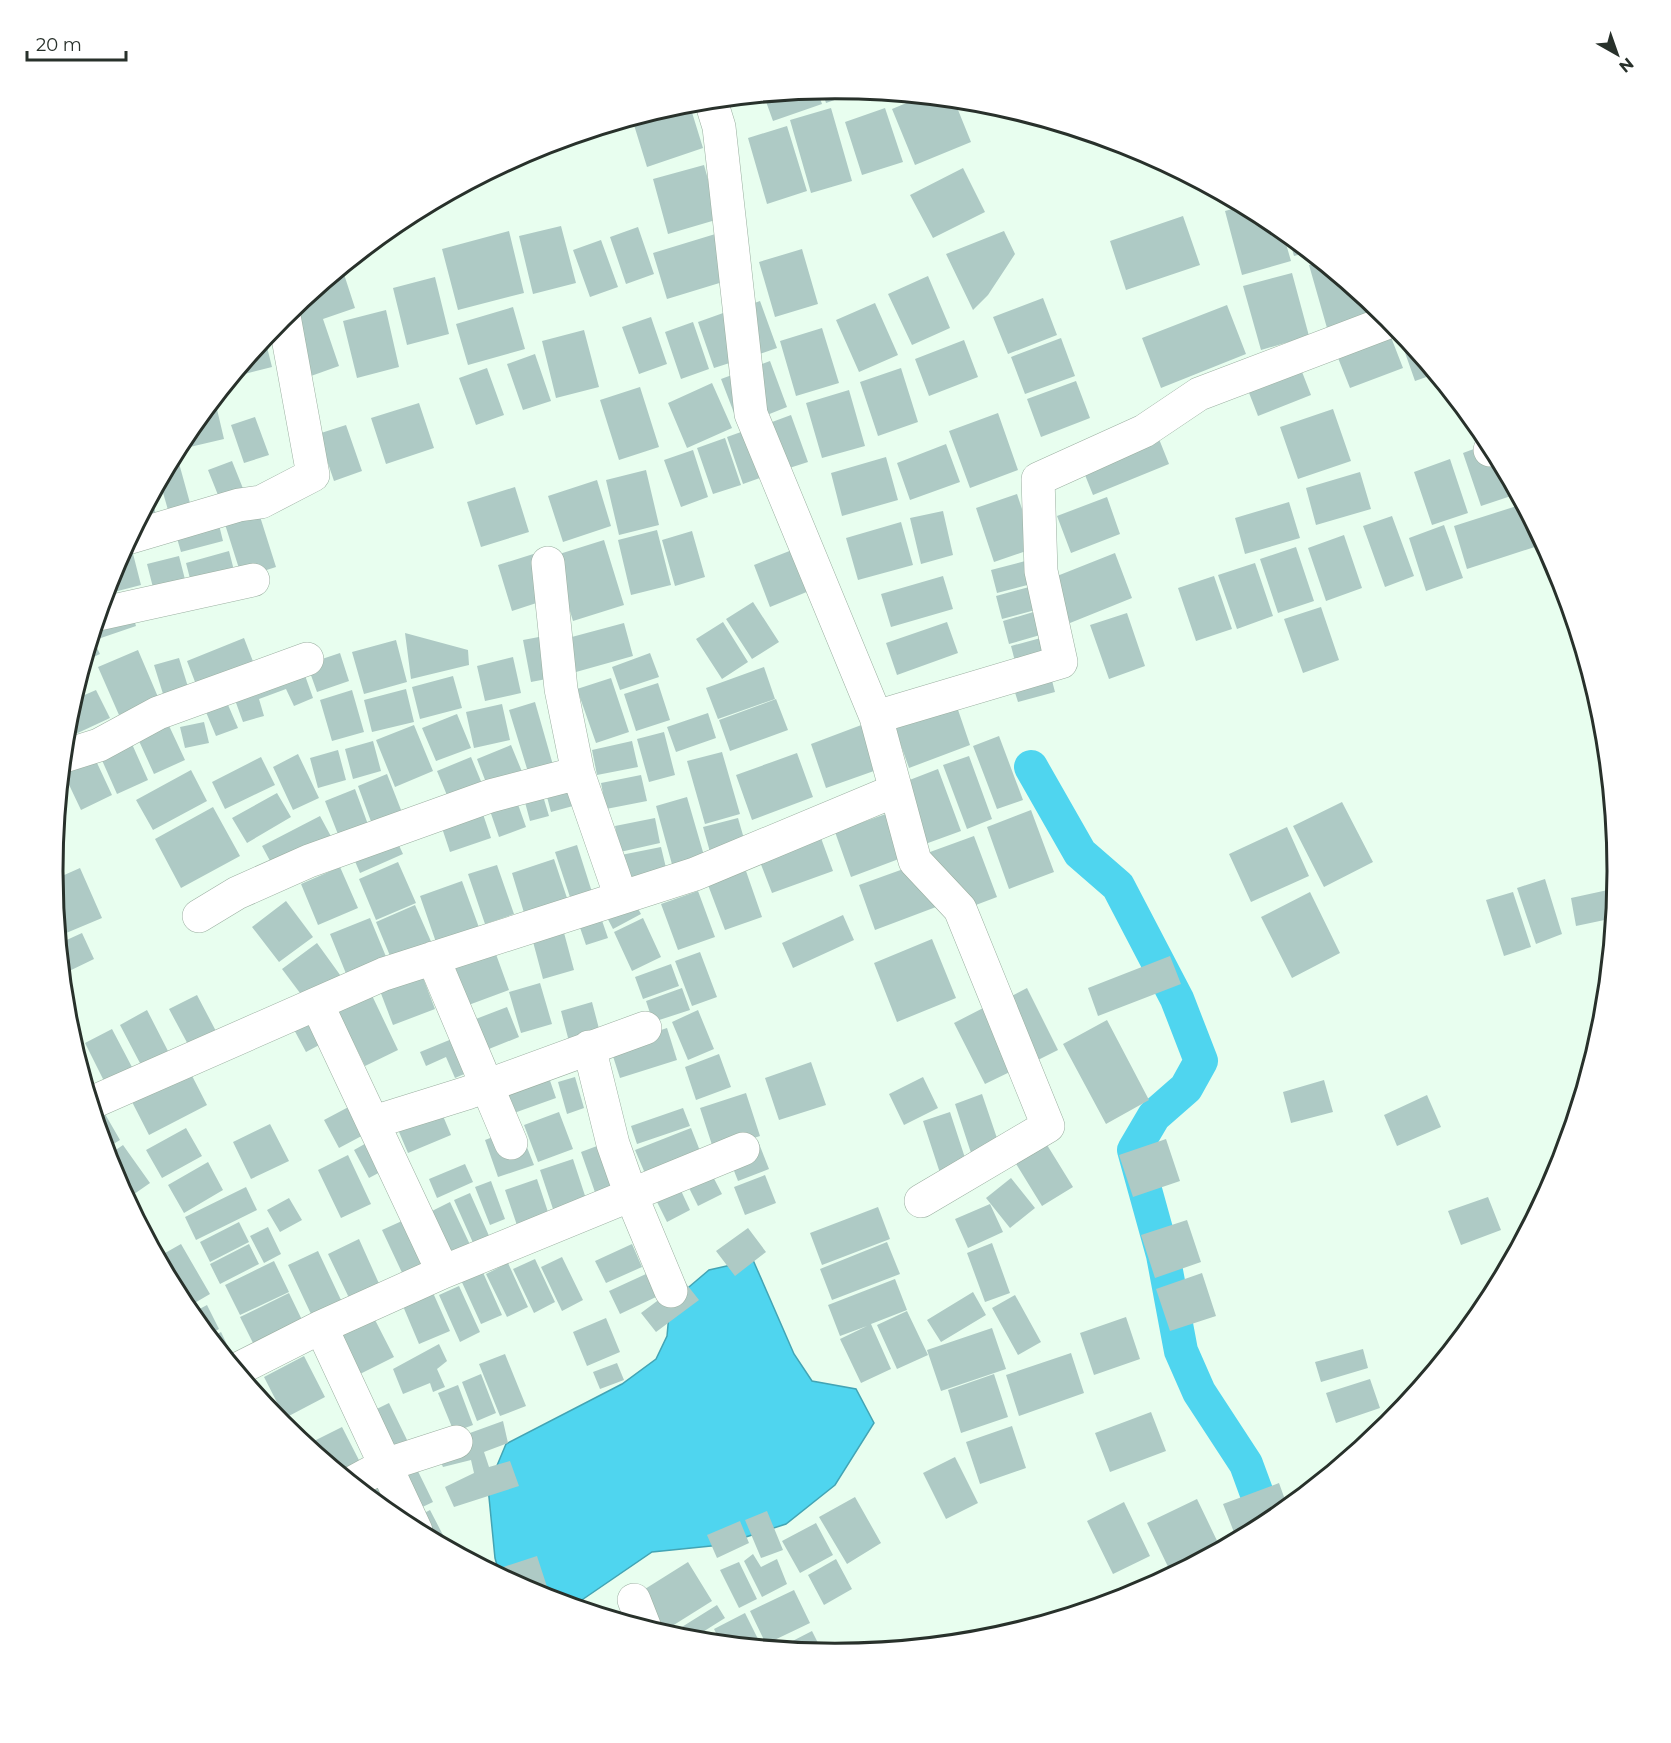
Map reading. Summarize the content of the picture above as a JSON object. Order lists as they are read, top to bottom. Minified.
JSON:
{"scale_bar":"20 m","north":"bottom right"}
